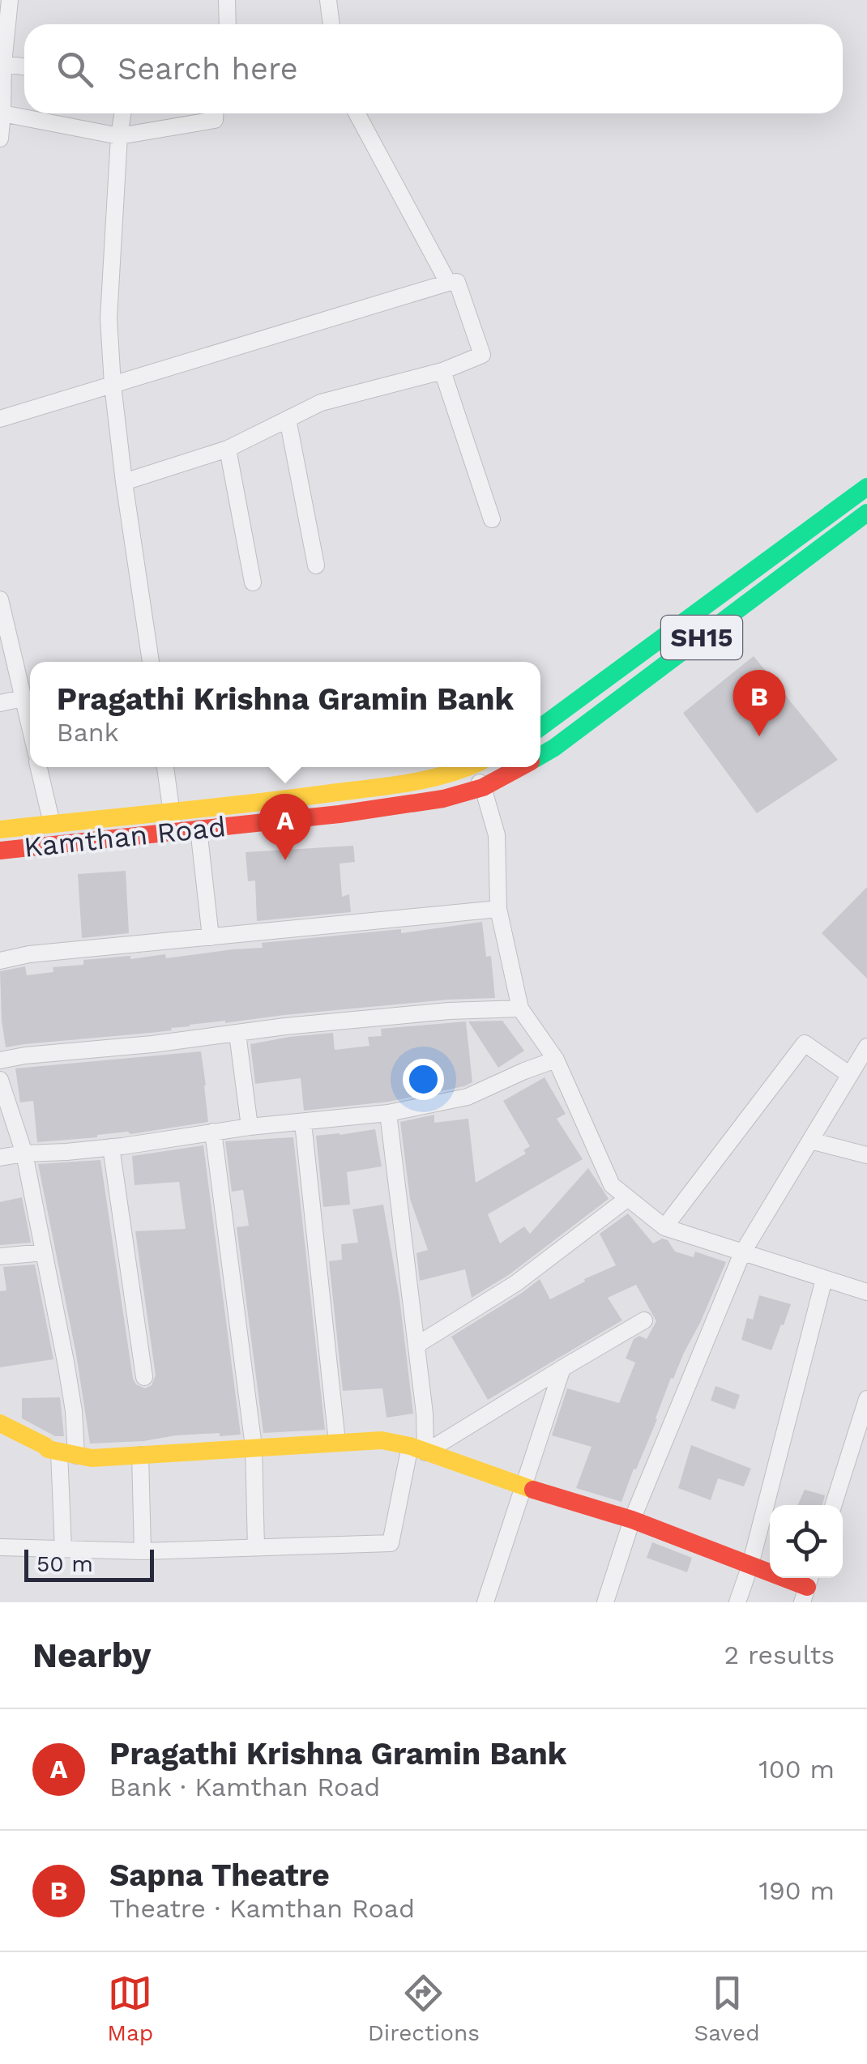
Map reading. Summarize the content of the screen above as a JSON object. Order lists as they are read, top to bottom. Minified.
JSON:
{"streets":{"main road":["SH15","Kamthan Road"]},"scale_bar":"50 m","page":{"search":"Search here","popup":["Pragathi Krishna Gramin Bank","Bank"],"pins":["B","A"],"scale":"50 m","heading":["Nearby","2 results"],"list":[{"mark":"A","name":"Pragathi Krishna Gramin Bank","note":"Bank · Kamthan Road","value":"100 m"},{"mark":"B","name":"Sapna Theatre","note":"Theatre · Kamthan Road","value":"190 m"}],"nav":["Map","Directions","Saved"]}}
